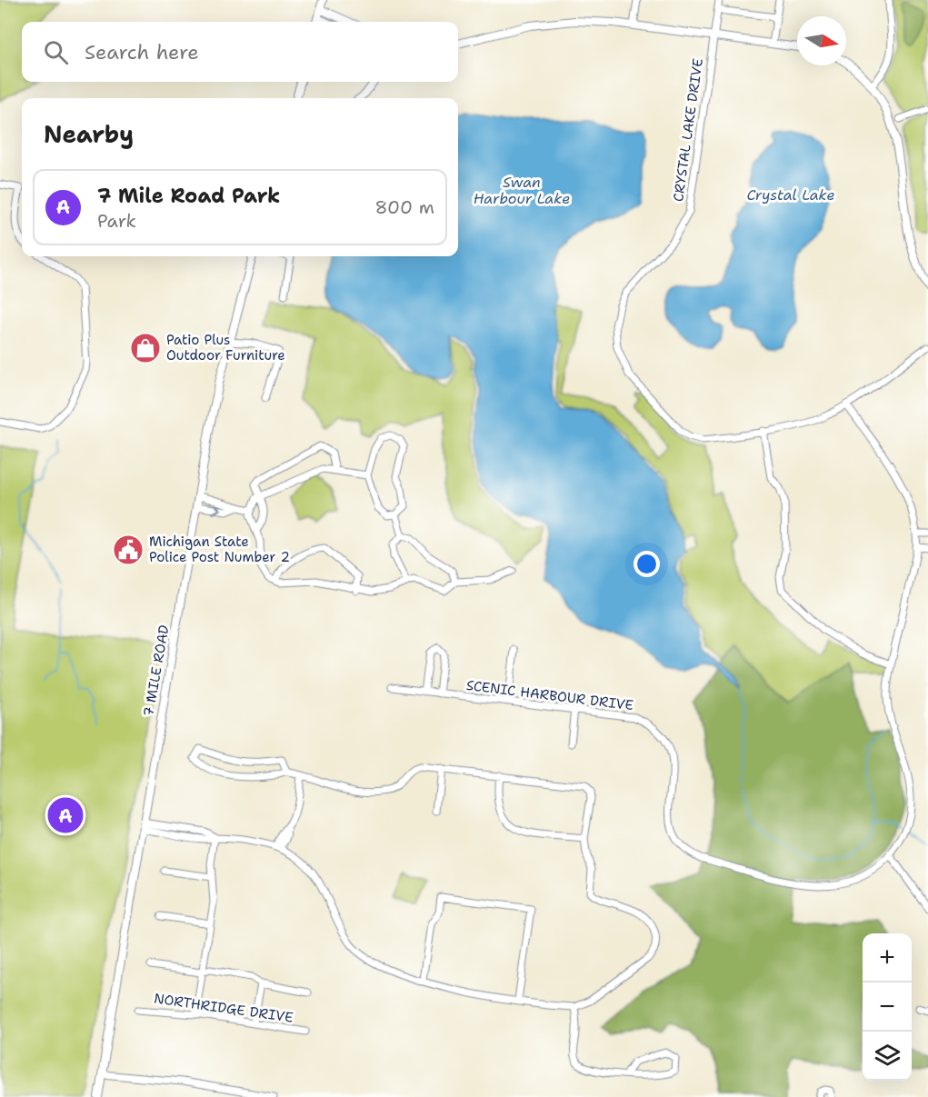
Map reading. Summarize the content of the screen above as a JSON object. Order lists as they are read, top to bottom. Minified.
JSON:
{"streets":{"street":["CRYSTAL LAKE DRIVE","7 MILE ROAD","SCENIC HARBOUR DRIVE","NORTHRIDGE DRIVE"]},"crossings":[["CRYSTAL LAKE DRIVE","SCENIC HARBOUR DRIVE"]],"water":["Swan Harbour Lake","Crystal Lake"],"places":{"shop":["Patio Plus Outdoor Furniture"],"public building":["Michigan State Police Post Number 2"]},"north":"right","page":{"search":"Search here","heading":"Nearby","list":[{"mark":"A","name":"7 Mile Road Park","note":"Park","value":"800 m"}],"pins":"A","map_buttons":["+","−"]}}
